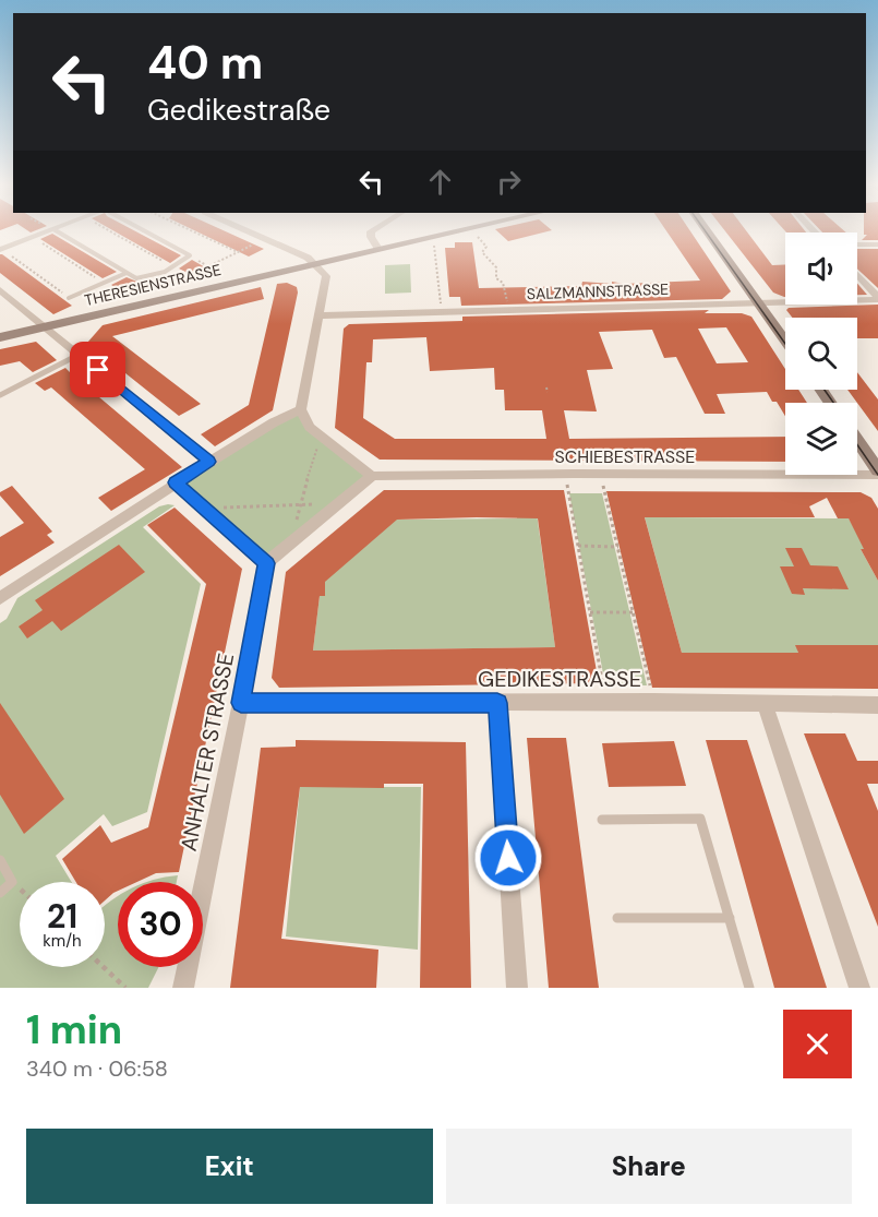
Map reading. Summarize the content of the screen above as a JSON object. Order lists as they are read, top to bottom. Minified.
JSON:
{"streets":{"main road":["THERESIENSTRASSE"],"street":["SALZMANNSTRASSE","SCHIEBESTRASSE","GEDIKESTRASSE","ANHALTER STRASSE"]},"crossings":[["GEDIKESTRASSE","ANHALTER STRASSE"]],"page":{"turn":["40 m","Gedikestraße"],"speed":"21 km/h","limit":"30","heading":["1 min","340 m · 06:58"],"buttons":["Exit","Share"]}}
